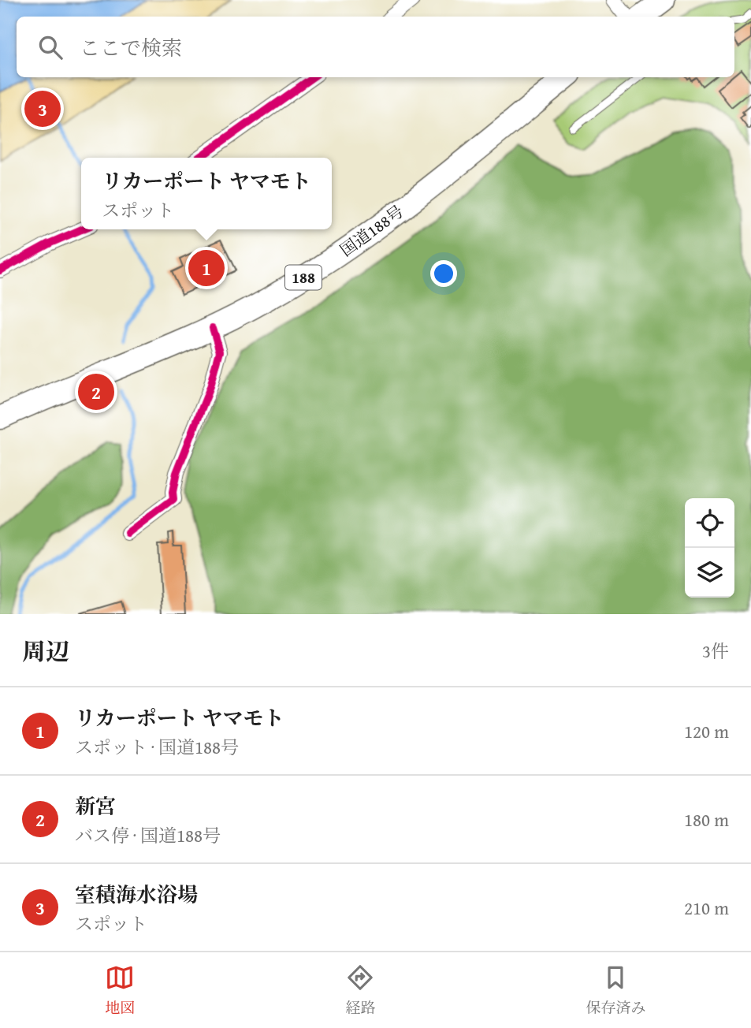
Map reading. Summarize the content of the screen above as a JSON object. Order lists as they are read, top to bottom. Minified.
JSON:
{"streets":{"highway":["国道188号","188"]},"page":{"search":"ここで検索","pins":["3","1","2"],"popup":["リカーポート ヤマモト","スポット"],"heading":["周辺","3件"],"list":[{"mark":"1","name":"リカーポート ヤマモト","note":"スポット · 国道188号","value":"120 m"},{"mark":"2","name":"新宮","note":"バス停 · 国道188号","value":"180 m"},{"mark":"3","name":"室積海水浴場","note":"スポット","value":"210 m"}],"nav":["地図","経路","保存済み"]}}
